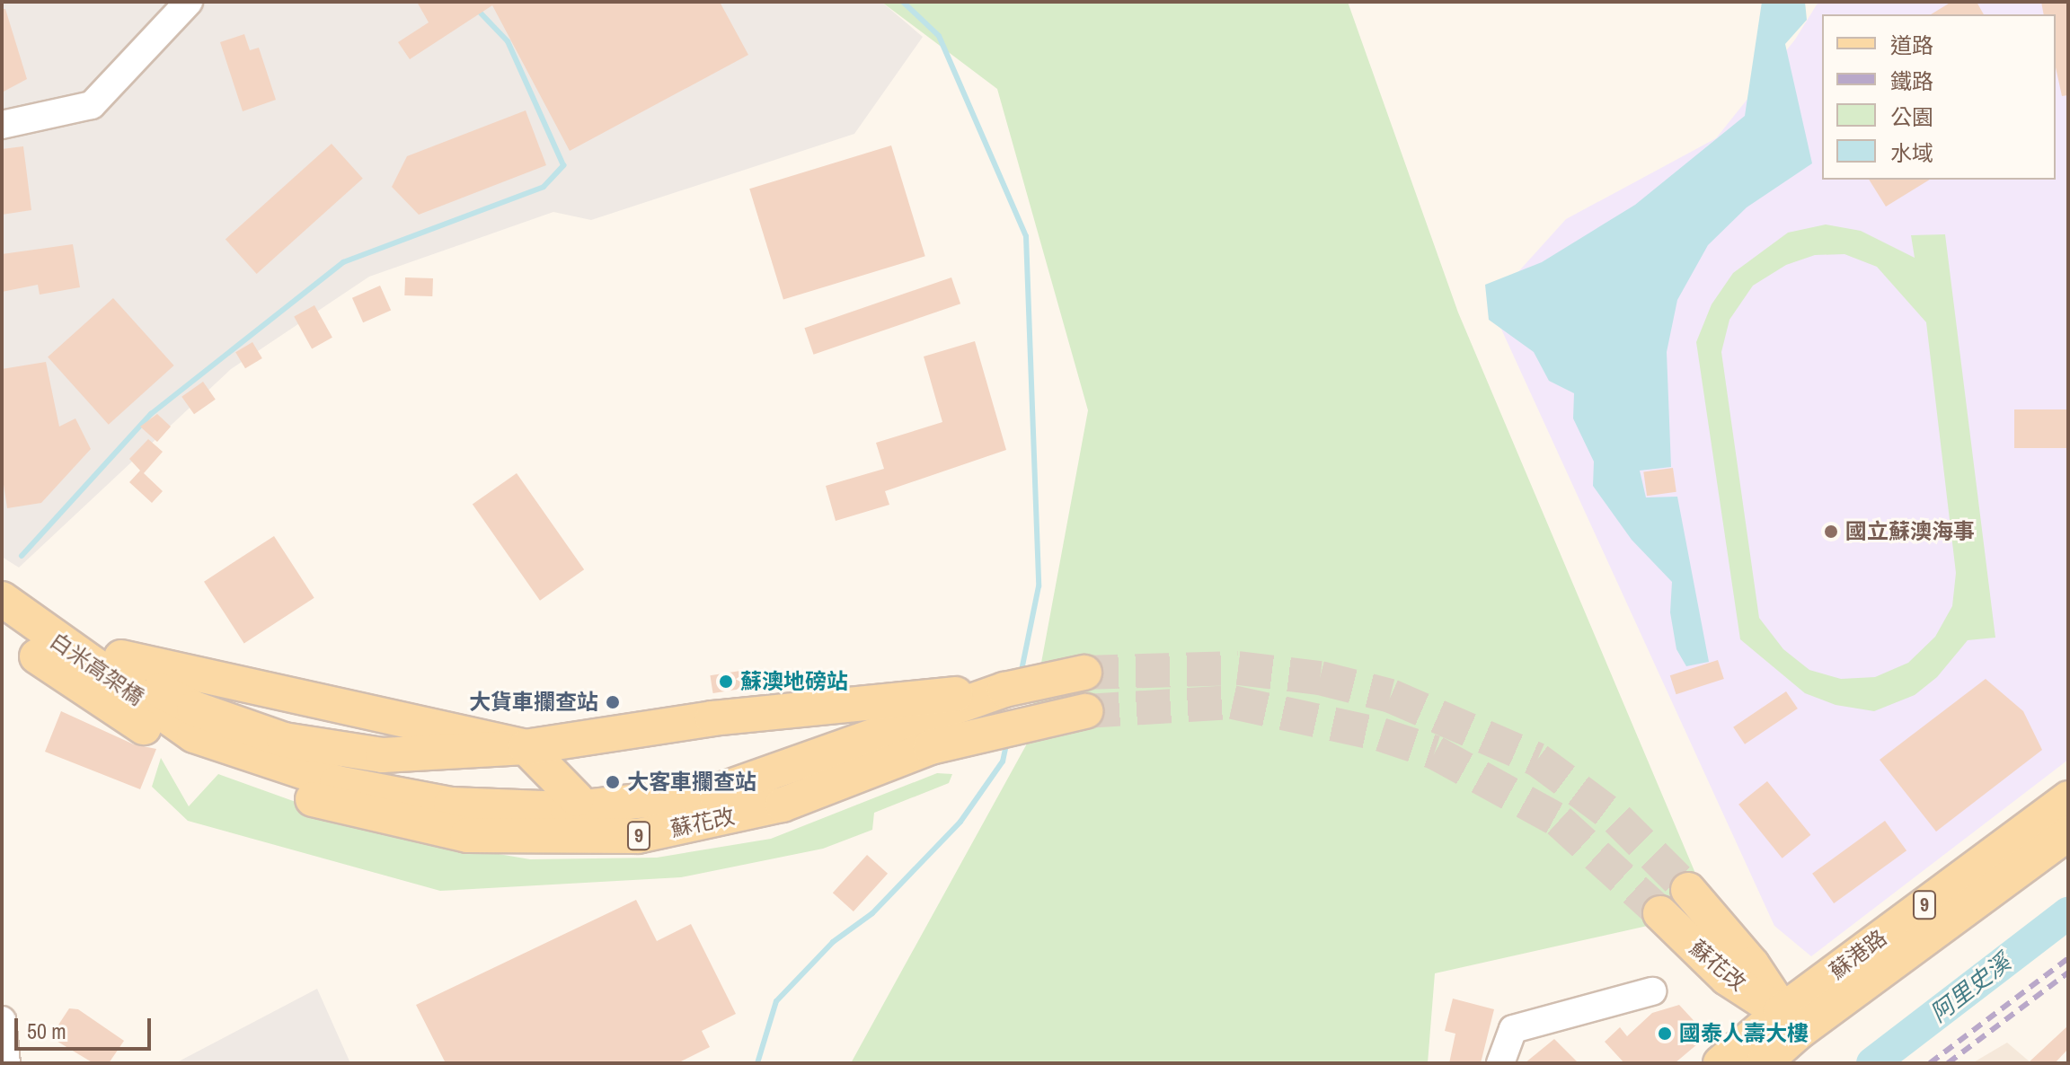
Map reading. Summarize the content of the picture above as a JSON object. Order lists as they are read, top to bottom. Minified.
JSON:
{"streets":{"main road":["白米高架橋","蘇花改","9","蘇港路"]},"crossings":[["白米高架橋","蘇花改"],["蘇花改","蘇港路"]],"water":["阿里史溪"],"places":["國立蘇澳海事","蘇澳地磅站","大貨車攔查站","大客車攔查站","國泰人壽大樓"],"legend":["道路","鐵路","公園","水域"],"scale_bar":"50 m"}
